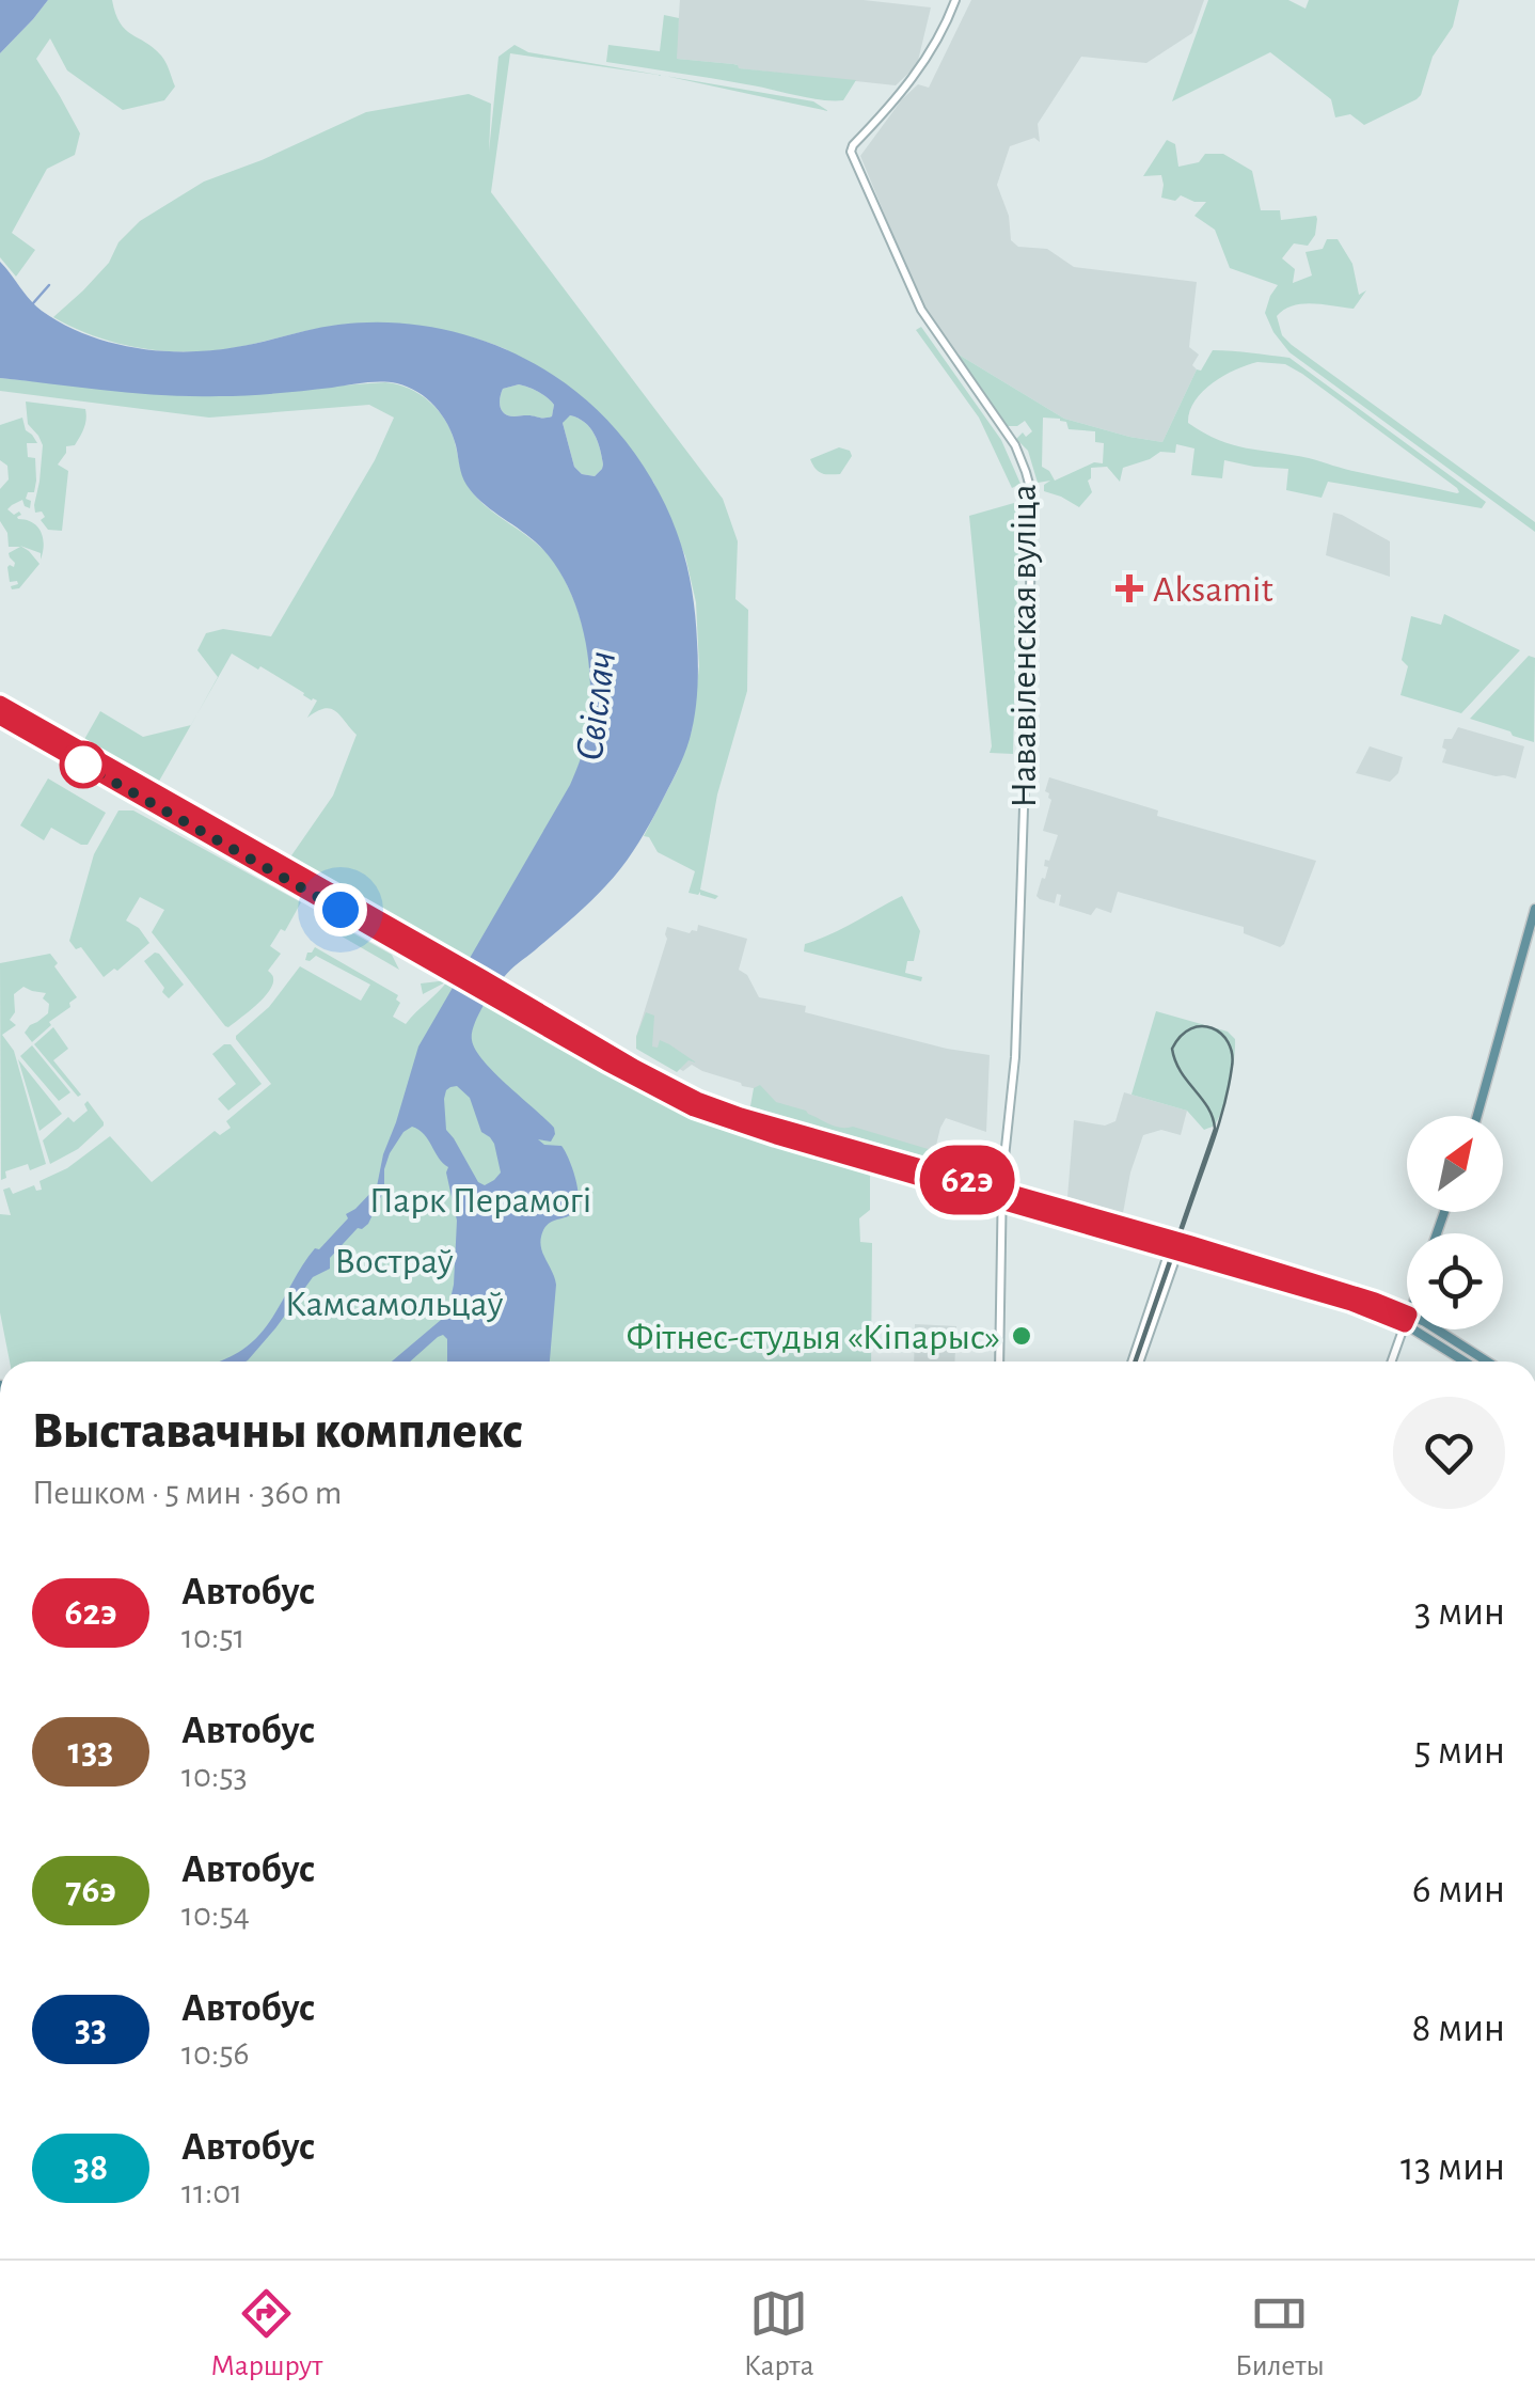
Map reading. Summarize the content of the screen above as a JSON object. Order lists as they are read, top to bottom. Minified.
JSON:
{"streets":{"street":["Нававіленская вуліца"]},"water":["Свіслач"],"parks":["Парк Перамогі","Востраў Камсамольцаў"],"places":{"health":["Aksamit"],"other":["Фітнес-студыя «Кіпарыс»"]},"lines":["bus line 62э"],"north":"top right","page":{"on_map":"62э","heading":["Выставачны комплекс","Пешком · 5 мин · 360 m"],"list":[{"mark":"62э","name":"Автобус","note":"10:51","value":"3 мин"},{"mark":"133","name":"Автобус","note":"10:53","value":"5 мин"},{"mark":"76э","name":"Автобус","note":"10:54","value":"6 мин"},{"mark":"33","name":"Автобус","note":"10:56","value":"8 мин"},{"mark":"38","name":"Автобус","note":"11:01","value":"13 мин"}],"tabs":["Маршрут","Карта","Билеты"]}}
